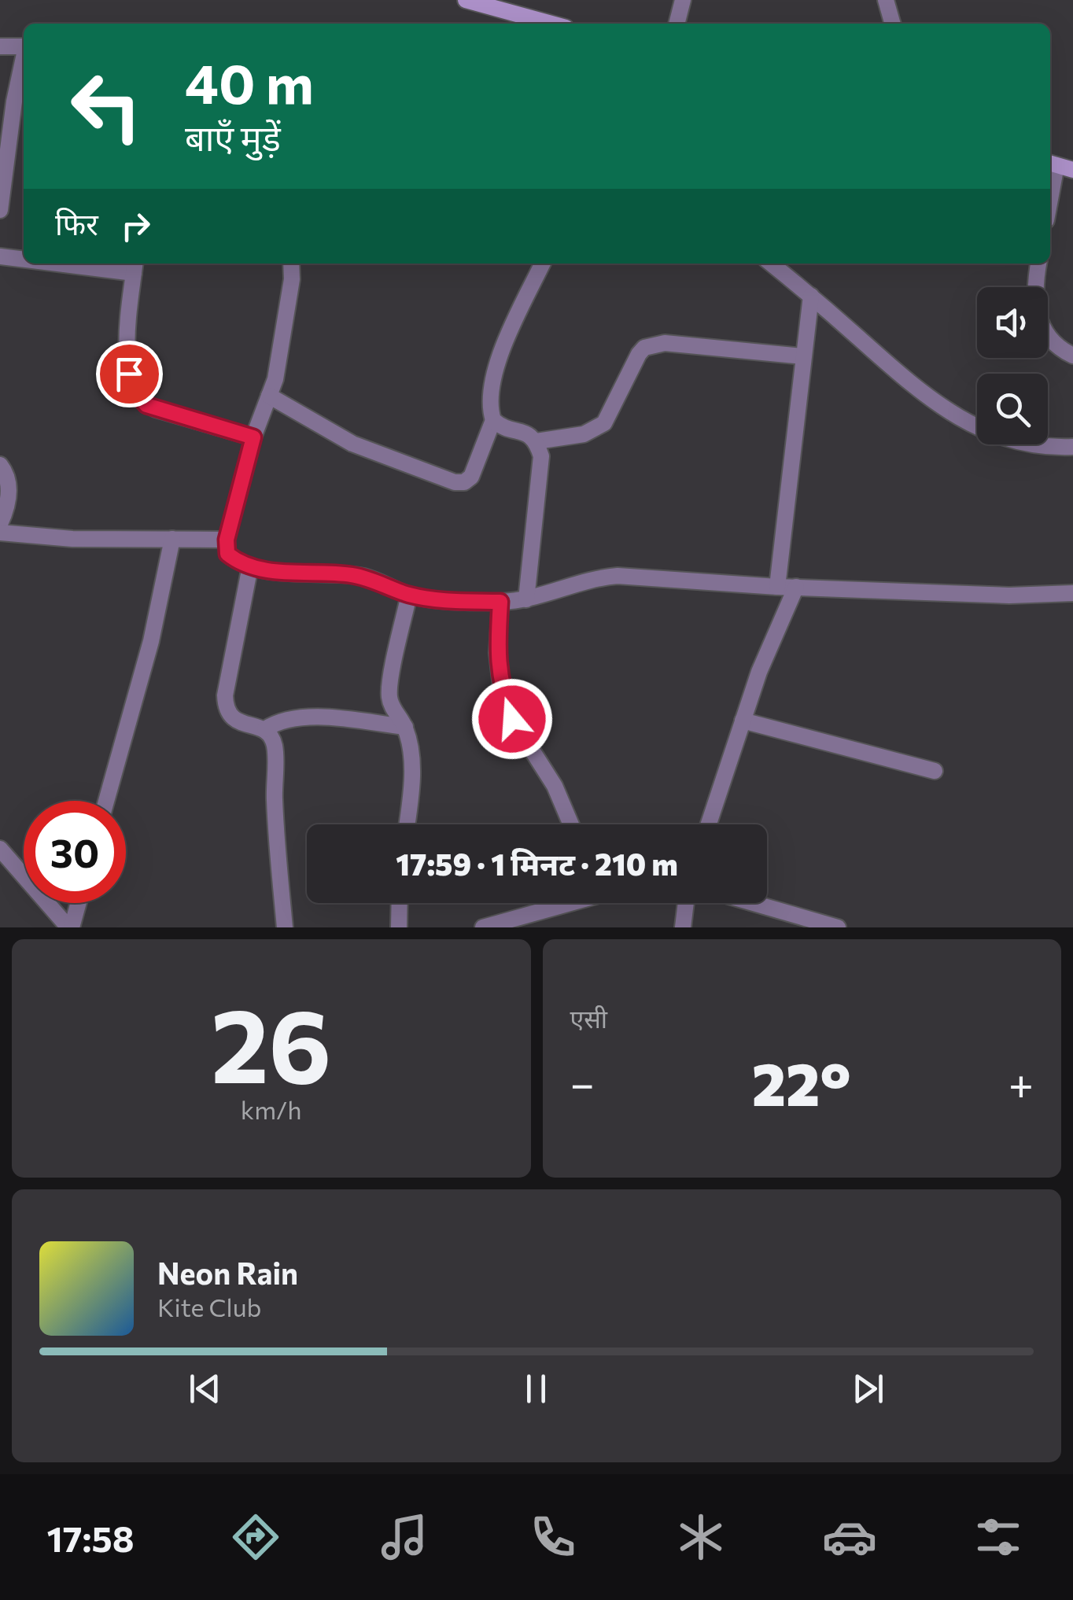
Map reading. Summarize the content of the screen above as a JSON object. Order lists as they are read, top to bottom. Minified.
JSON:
{"page":{"turn":["40 m","बाएँ मुड़ें"],"then":"फिर","limit":"30","trip":"17:59 · 1 मिनट · 210 m","tile":[["26","km/h"],"एसी"],"heat":["−","22°","+"],"song":["Neon Rain","Kite Club"],"tabs":"17:58"}}
